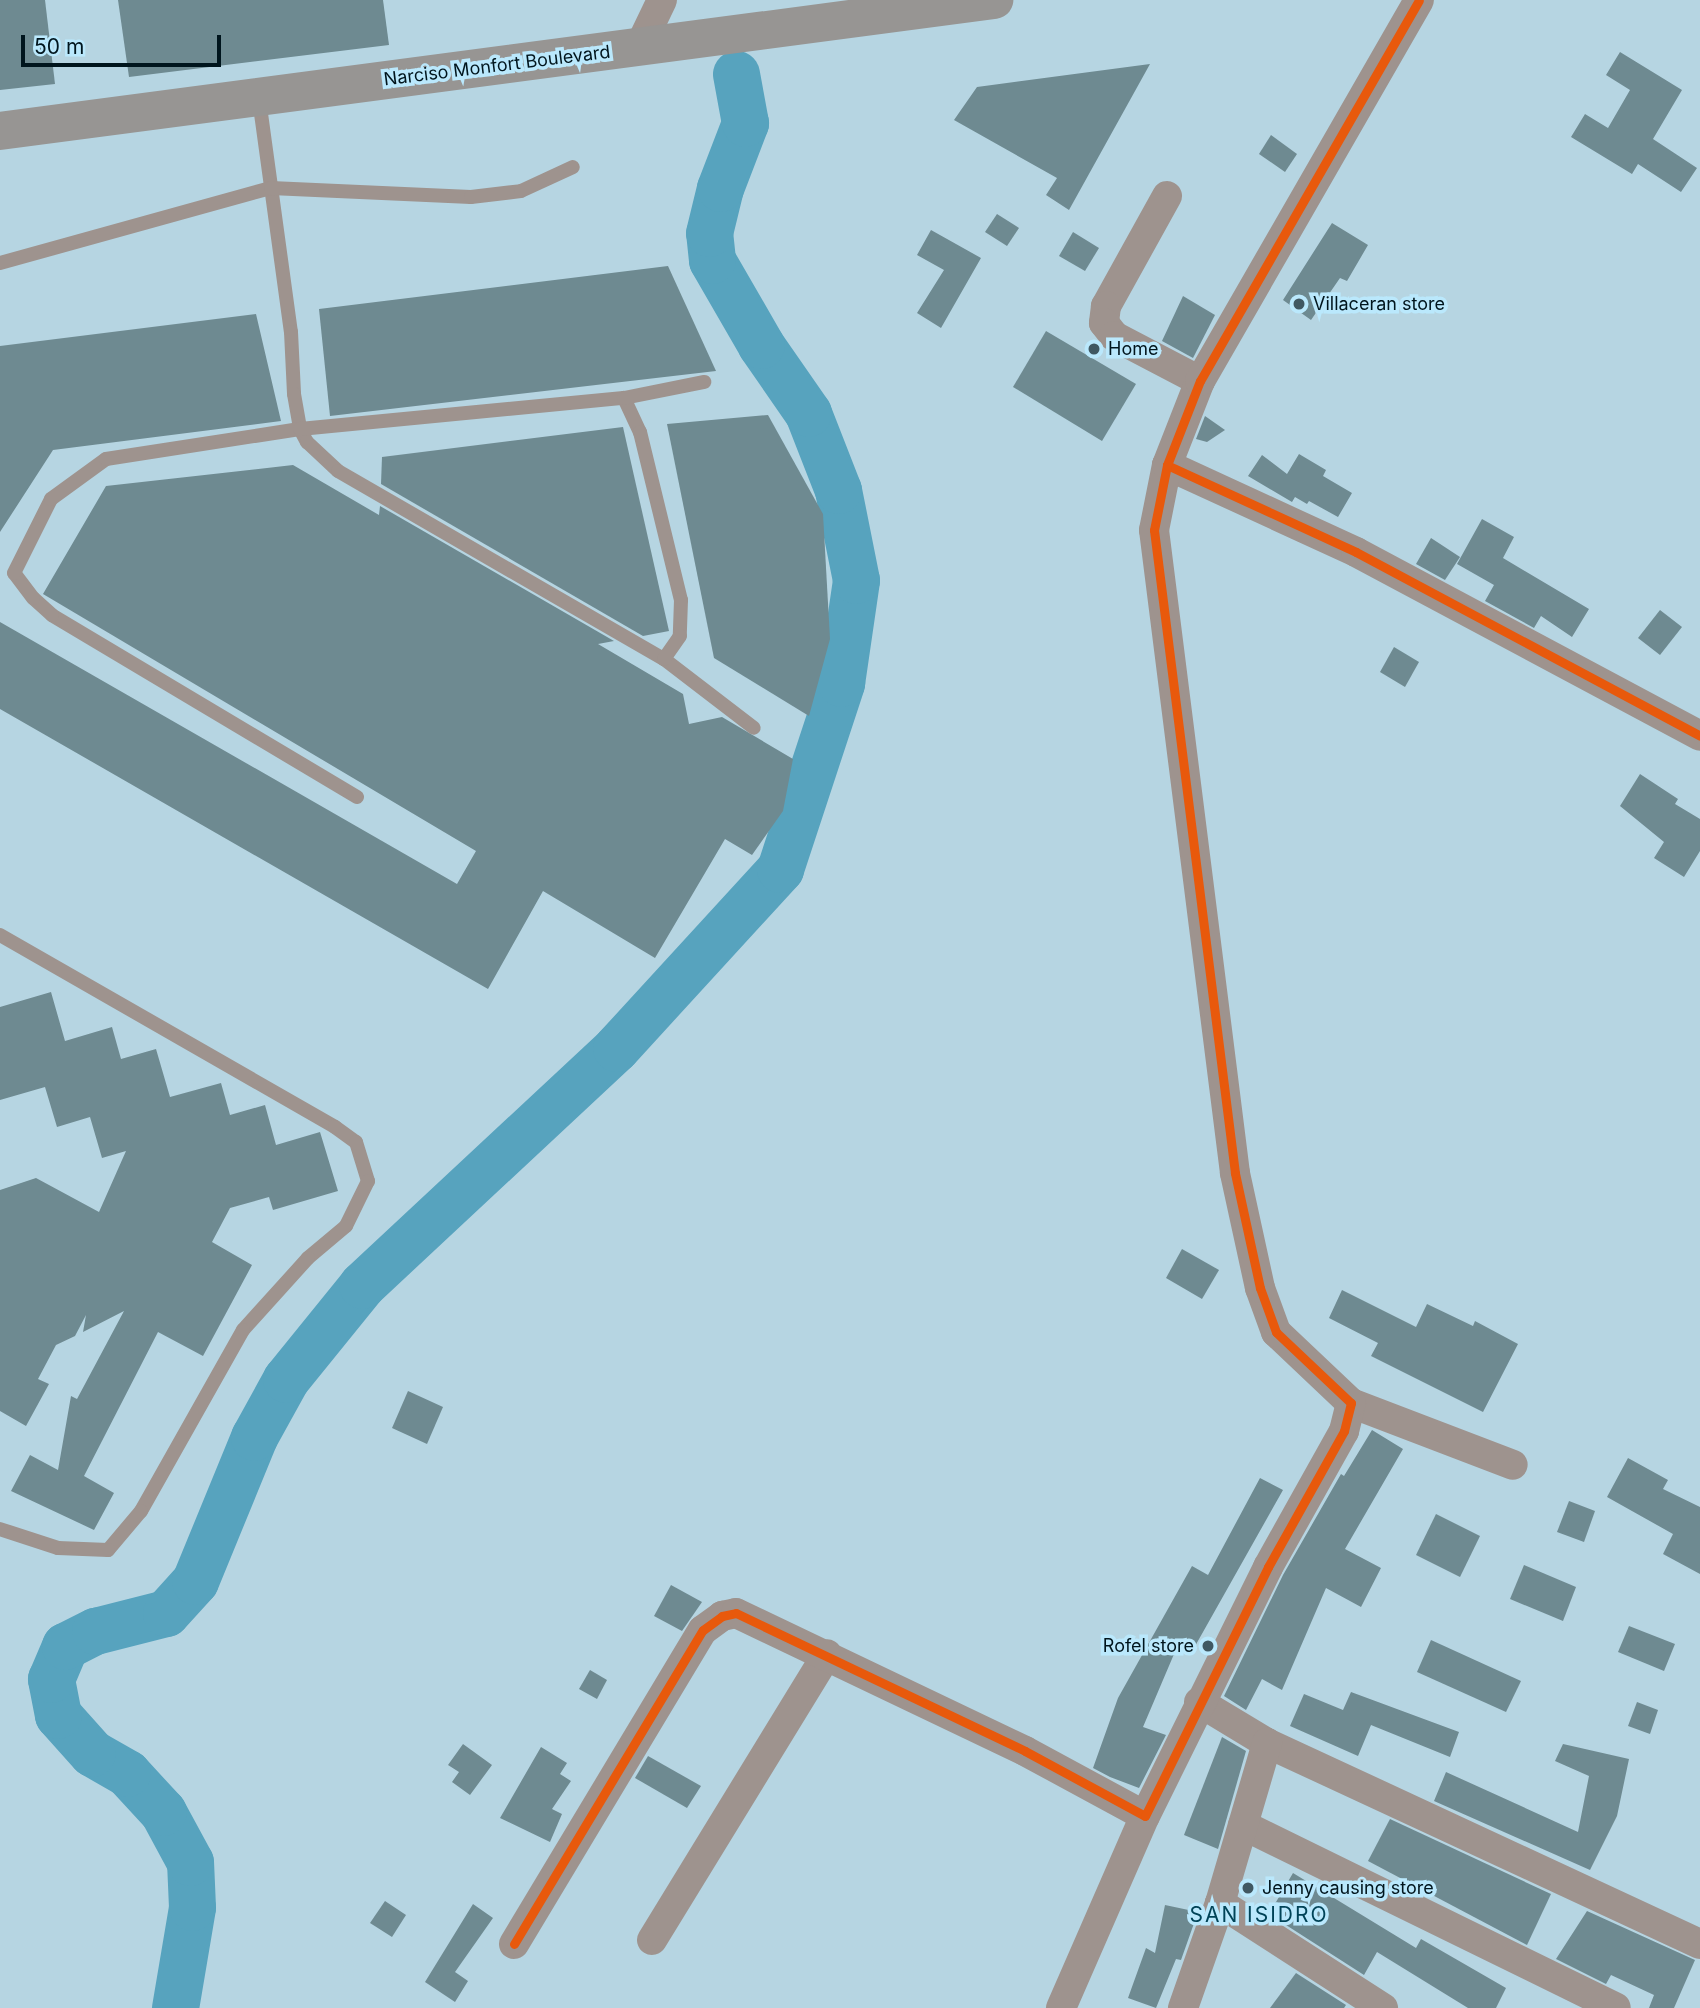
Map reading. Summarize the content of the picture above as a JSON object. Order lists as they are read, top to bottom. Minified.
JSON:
{"streets":{"main road":["Narciso Monfort Boulevard"]},"districts":["SAN ISIDRO"],"places":["Villaceran store","Home","Rofel store","Jenny causing store"],"scale_bar":"50 m"}
